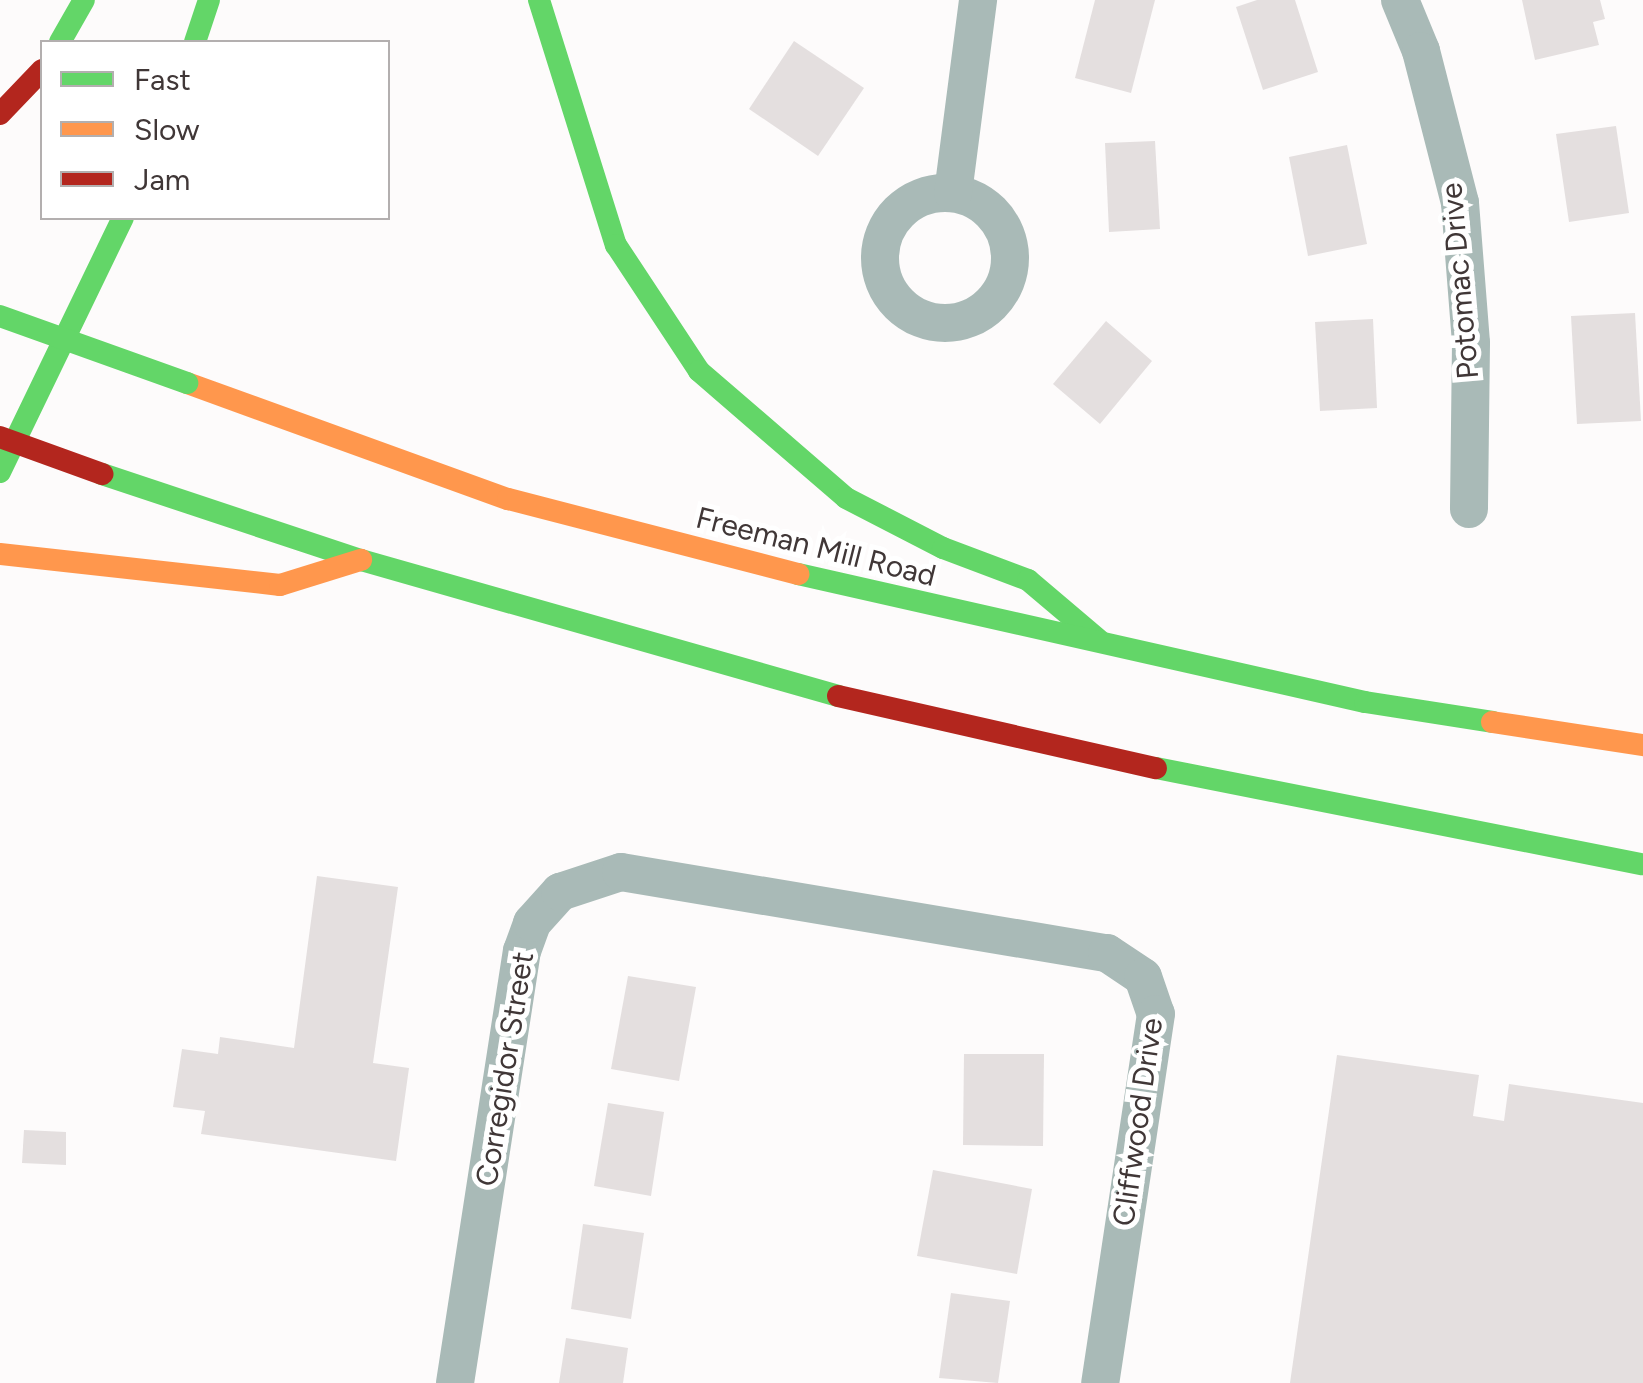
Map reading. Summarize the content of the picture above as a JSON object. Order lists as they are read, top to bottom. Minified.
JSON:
{"streets":{"highway":["Freeman Mill Road"],"street":["Potomac Drive","Corregidor Street","Cliffwood Drive"]},"crossings":[["Corregidor Street","Cliffwood Drive"]],"legend":["Fast","Slow","Jam"]}
